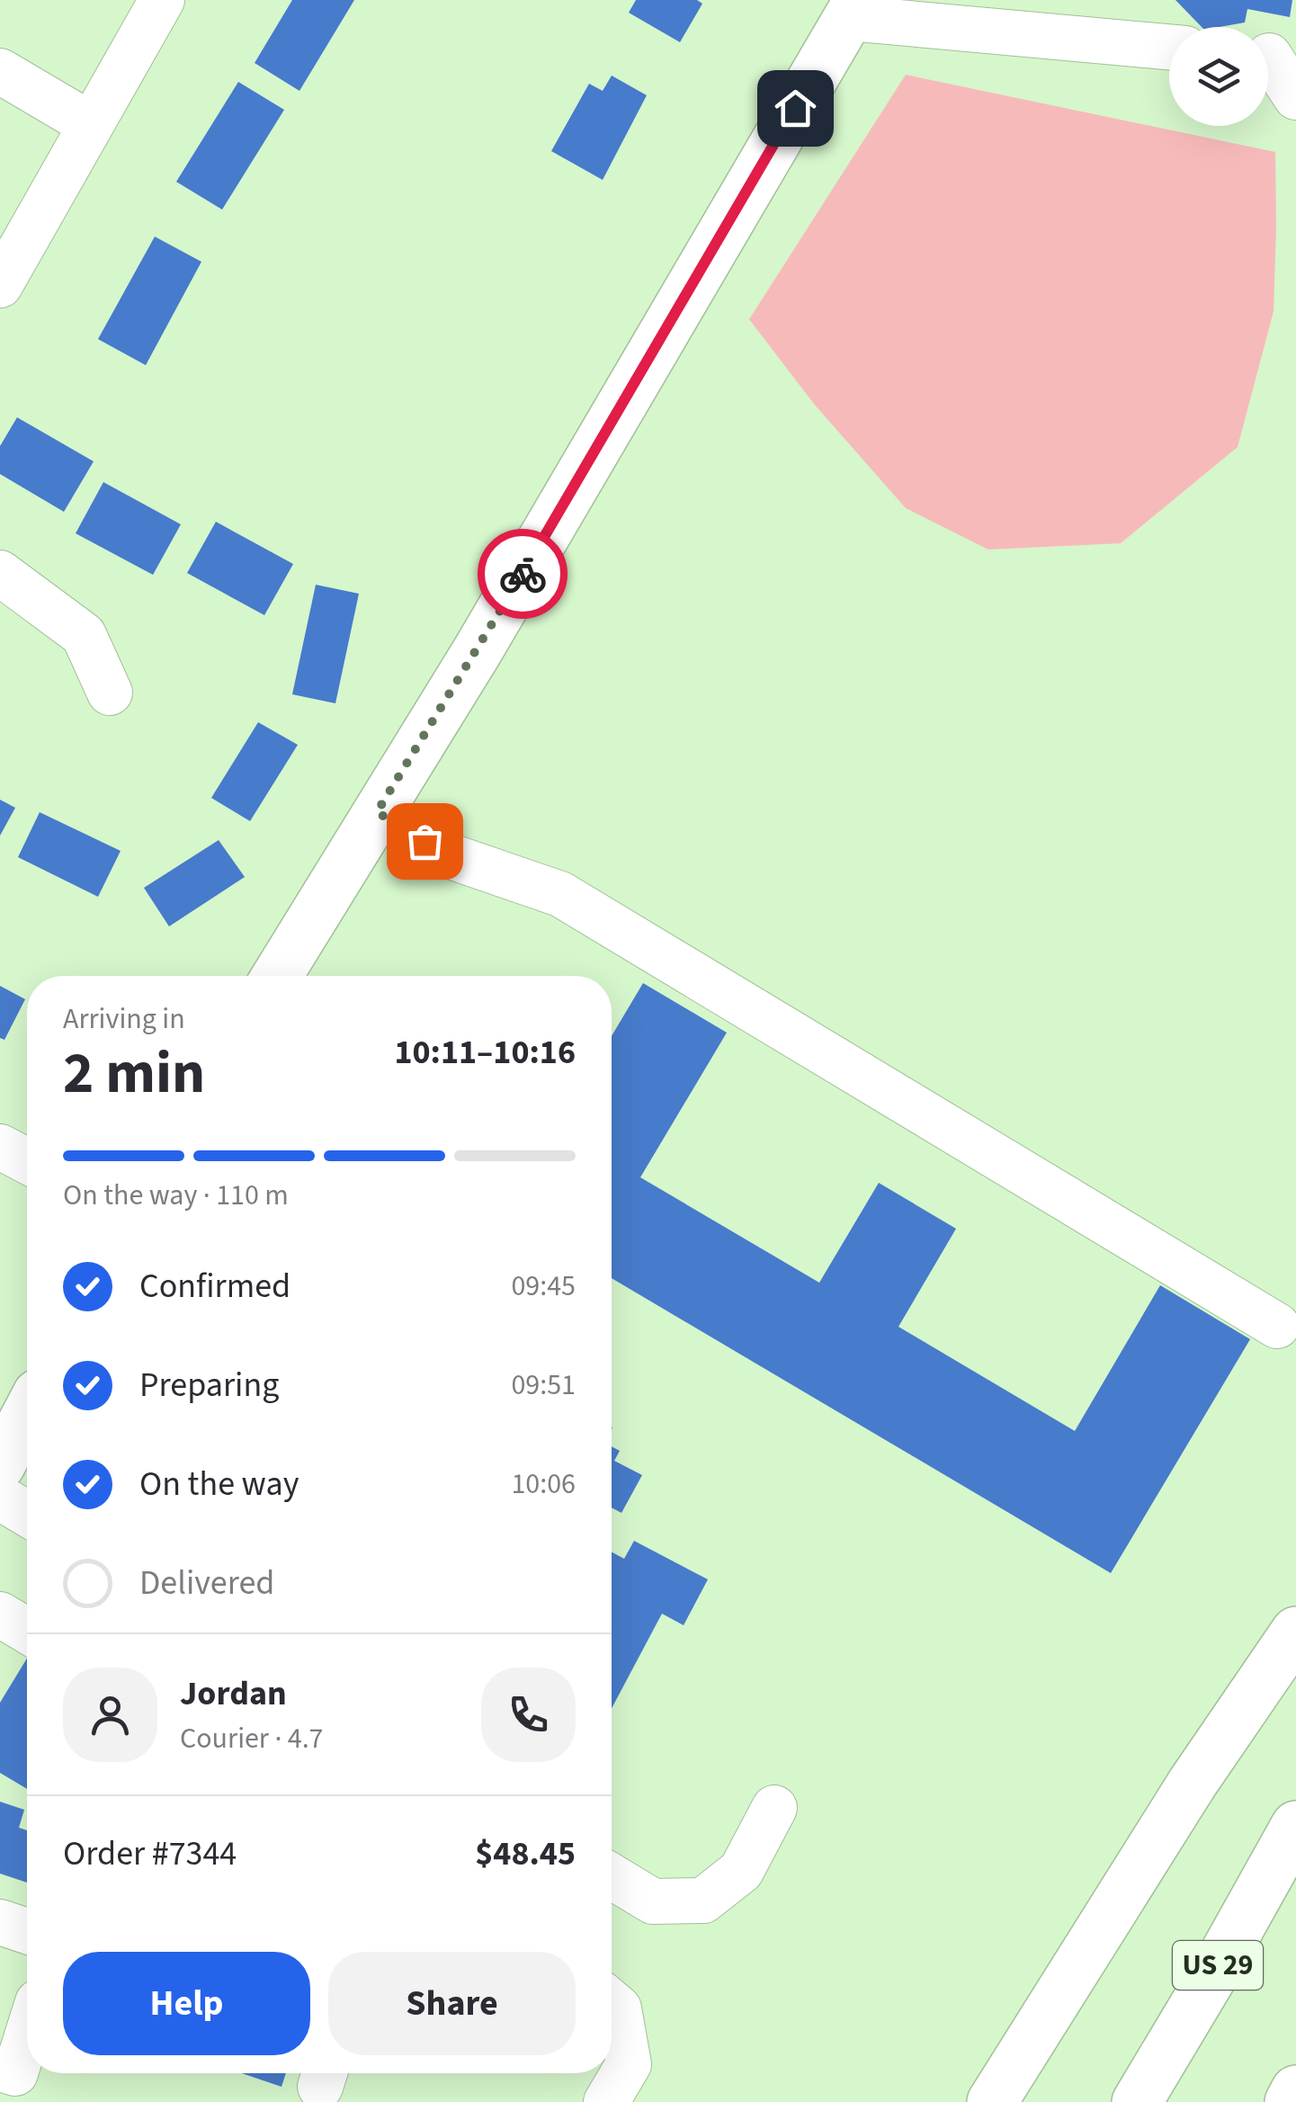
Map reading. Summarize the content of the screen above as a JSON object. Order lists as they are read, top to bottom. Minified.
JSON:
{"streets":{"main road":["US 29"]},"page":{"heading":["2 min","Arriving in","10:11–10:16"],"panel":["Jordan","Courier · 4.7","Order #7344","$48.45"],"bar":"On the way · 110 m","list":[["Confirmed","09:45"],["Preparing","09:51"],["On the way","10:06"],"Delivered"],"buttons":["Help","Share"]}}
